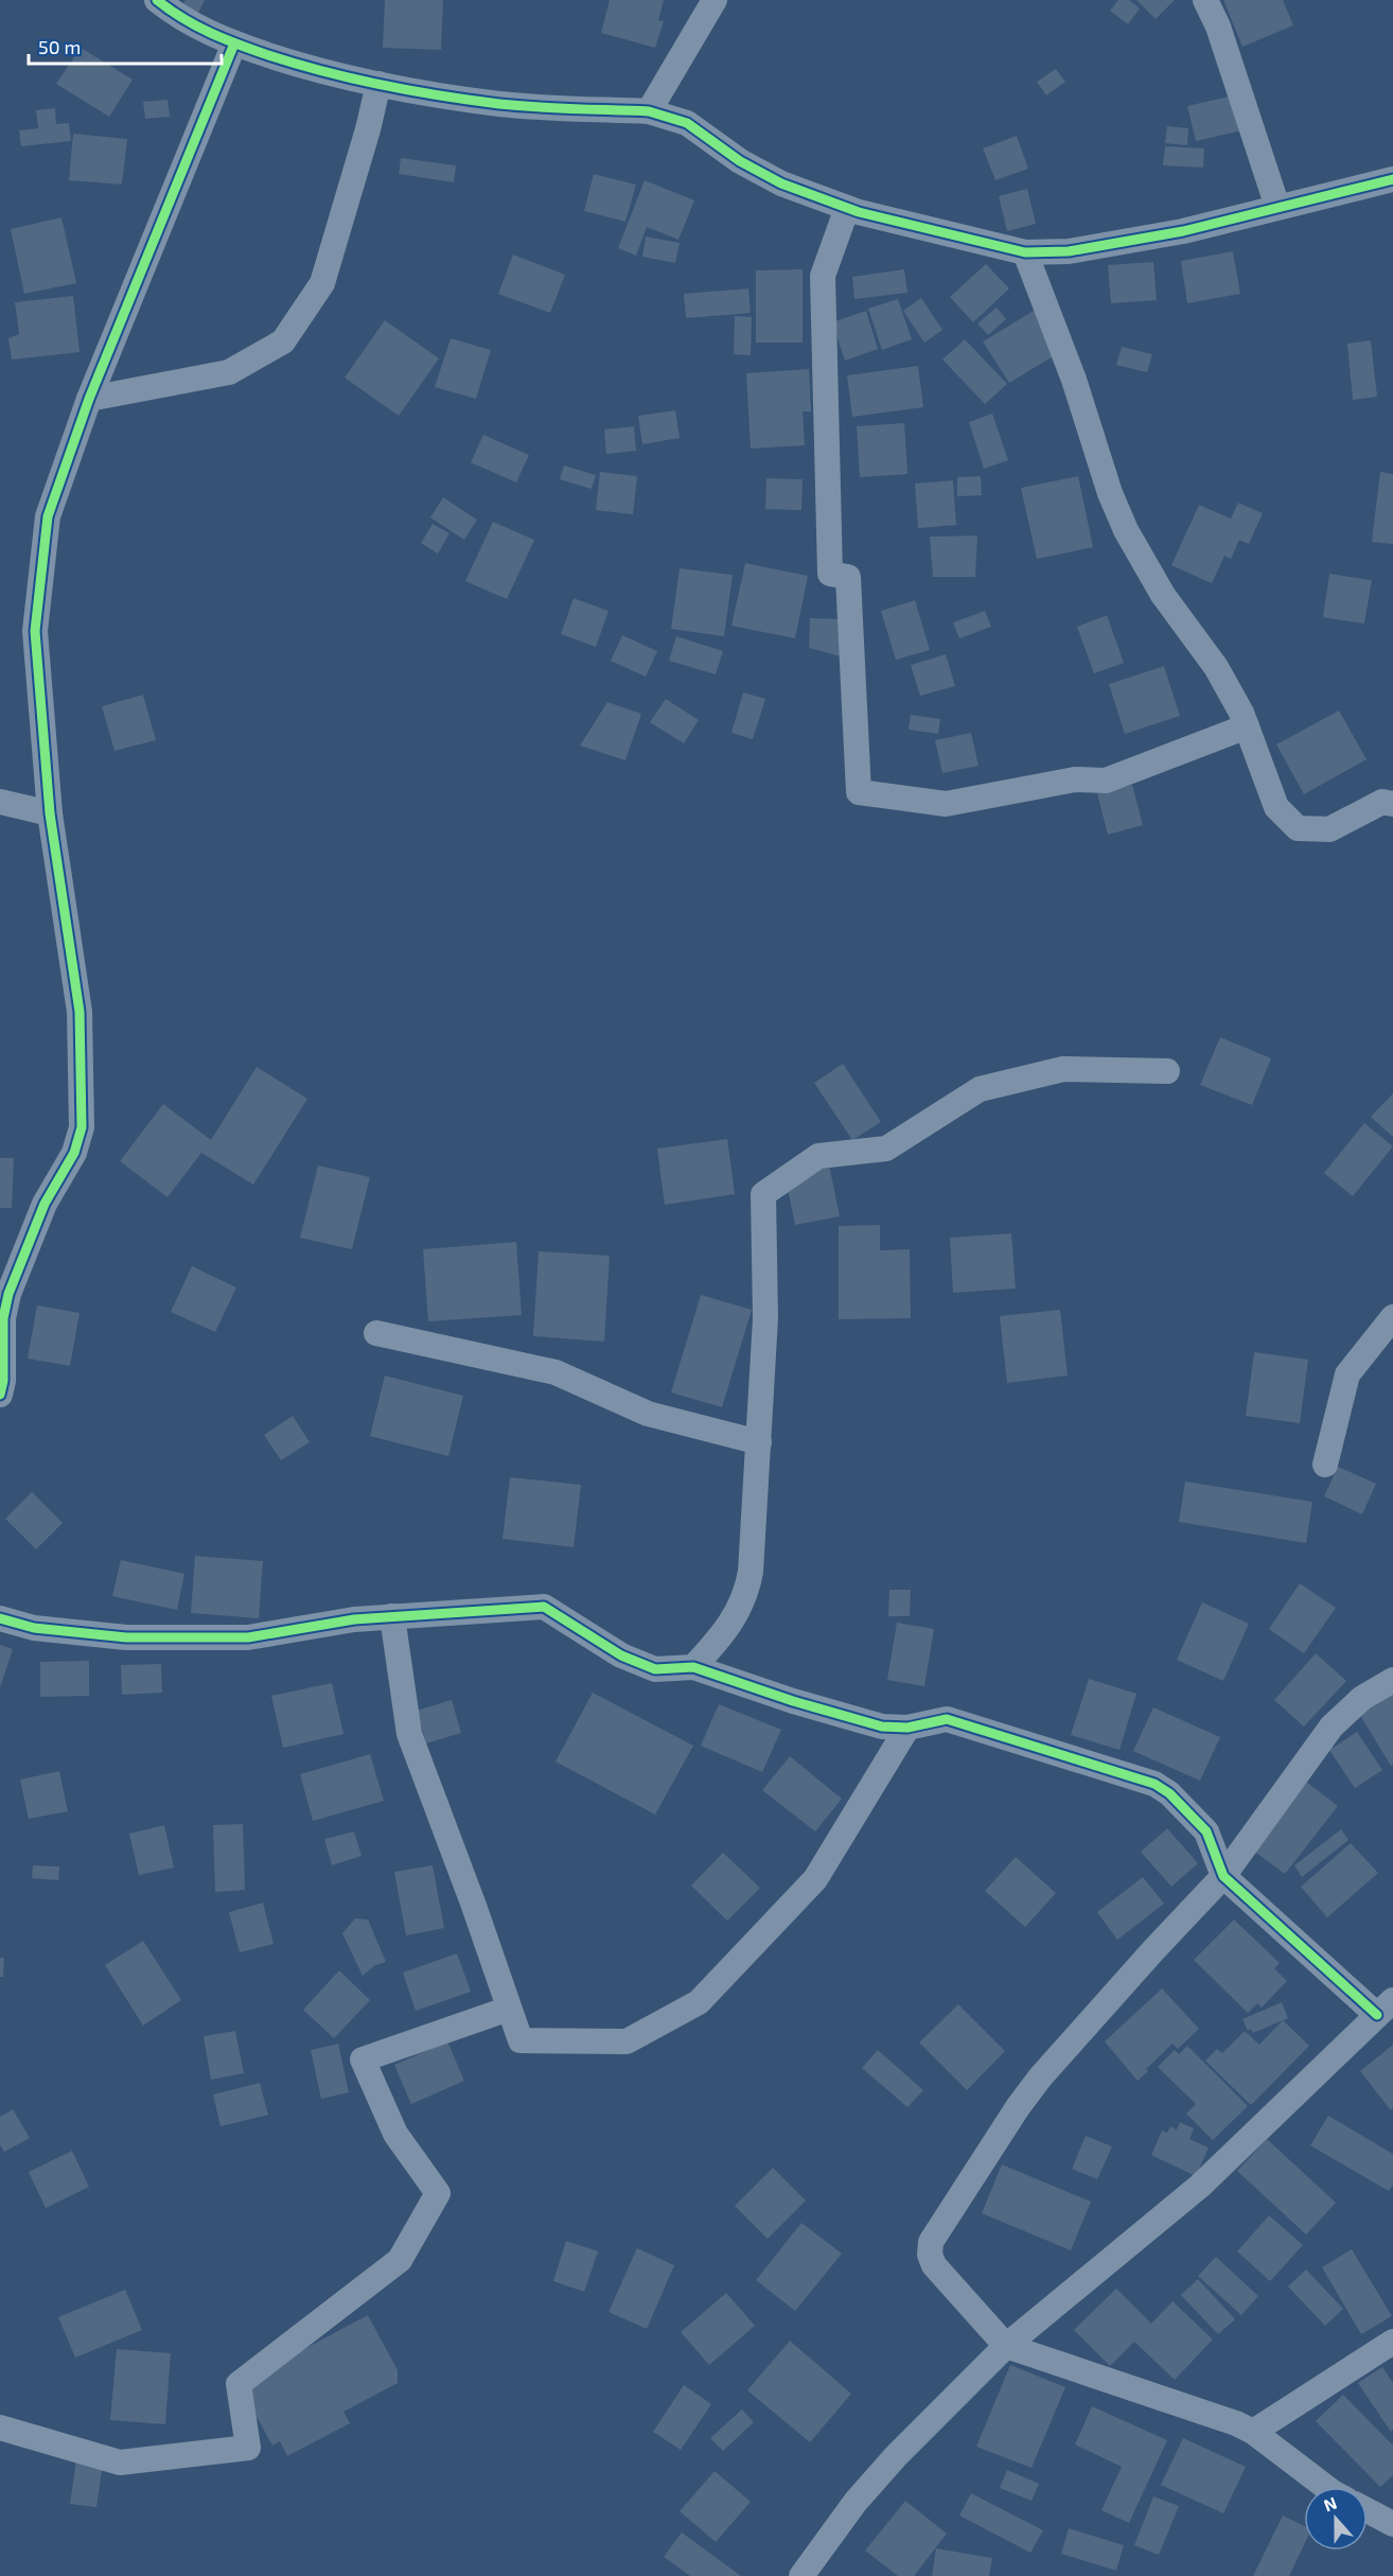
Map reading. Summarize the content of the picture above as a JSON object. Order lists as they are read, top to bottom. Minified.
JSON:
{"scale_bar":"50 m","north":"top"}
